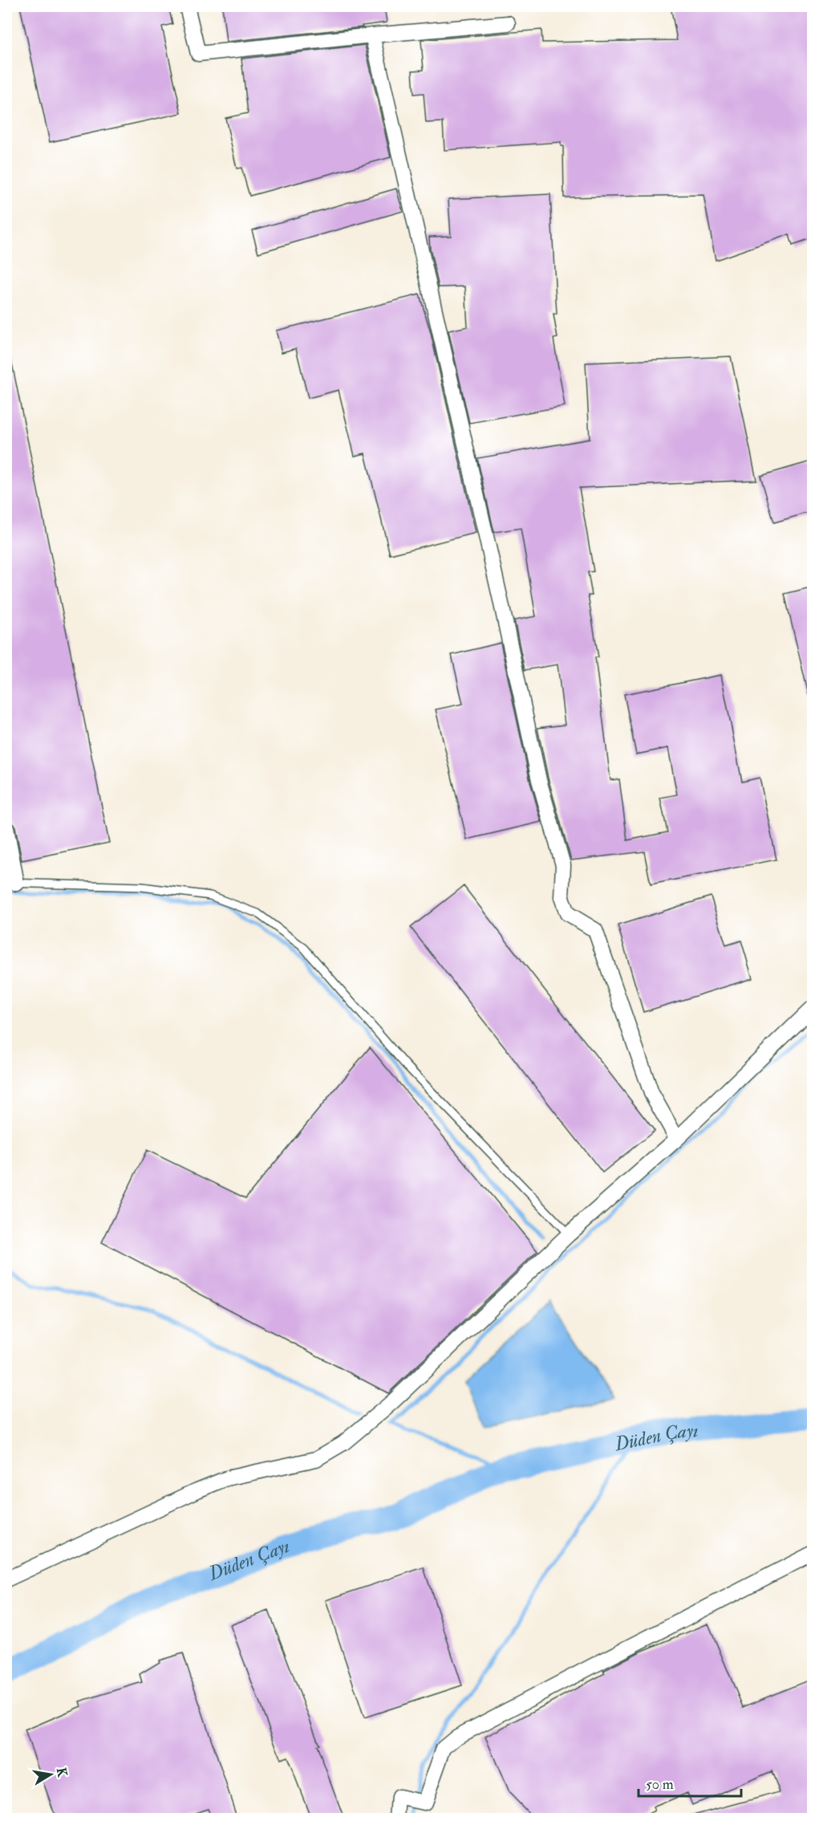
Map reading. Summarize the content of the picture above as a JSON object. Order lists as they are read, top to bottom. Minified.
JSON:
{"water":["Düden Çayı"],"scale_bar":"50 m","north":"right"}
